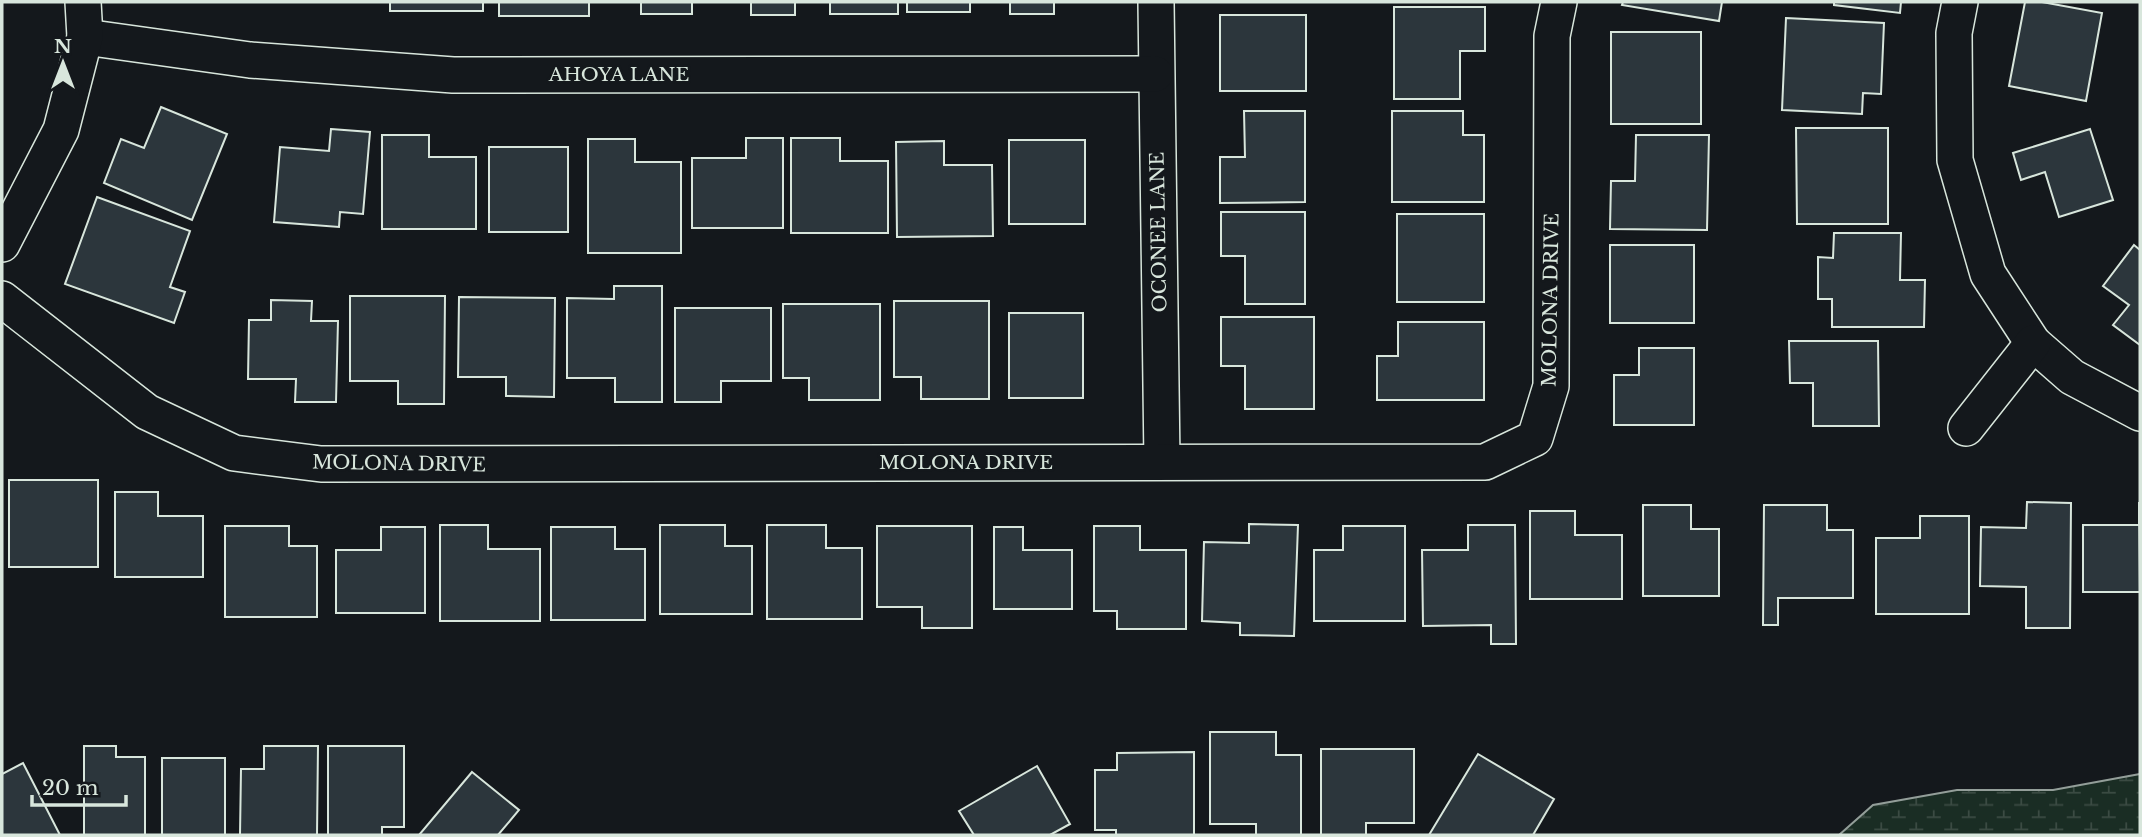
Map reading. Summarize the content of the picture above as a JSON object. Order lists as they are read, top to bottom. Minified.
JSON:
{"streets":{"street":["AHOYA LANE","OCONEE LANE","MOLONA DRIVE"]},"crossings":[["AHOYA LANE","OCONEE LANE"],["OCONEE LANE","MOLONA DRIVE"]],"scale_bar":"20 m","north":"top"}
